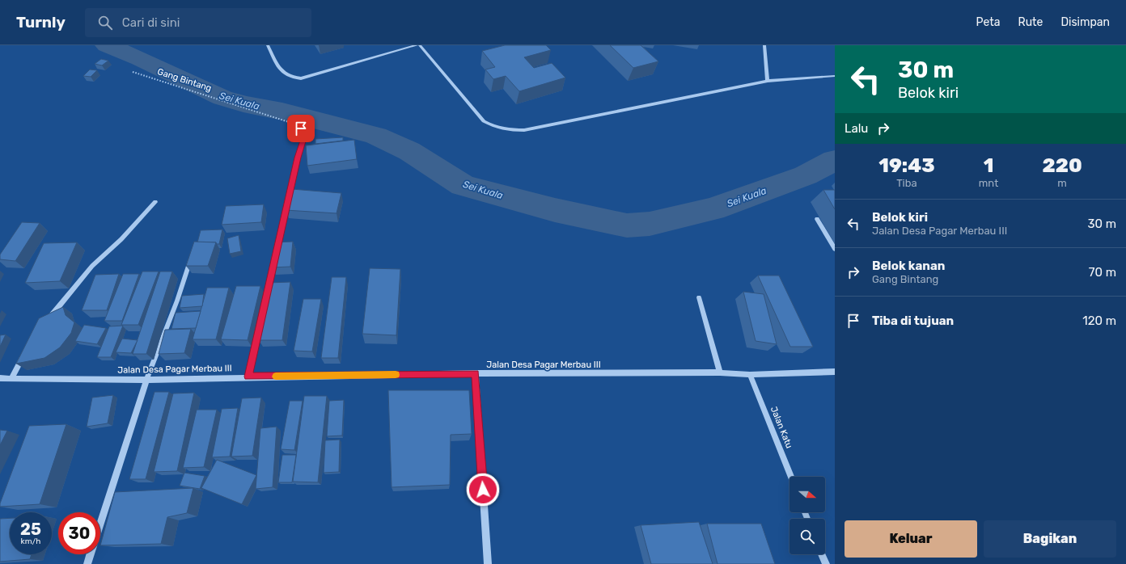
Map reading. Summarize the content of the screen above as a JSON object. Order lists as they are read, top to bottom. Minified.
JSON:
{"streets":{"street":["Jalan Desa Pagar Merbau III","Jalan Katu"],"path":["Gang Bintang"]},"crossings":[["Jalan Desa Pagar Merbau III","Jalan Katu"]],"water":["Sei Kuala"],"north":"right","page":{"header":"Turnly","search":"Cari di sini","nav":["Peta","Rute","Disimpan"],"turn":["30 m","Belok kiri"],"then":"Lalu","eta":["19:43","Tiba","1","mnt","220","m"],"list":[{"name":"Belok kiri","note":"Jalan Desa Pagar Merbau III","value":"30 m"},{"name":"Belok kanan","note":"Gang Bintang","value":"70 m"},{"name":"Tiba di tujuan","value":"120 m"}],"speed":"25 km/h","limit":"30","buttons":["Keluar","Bagikan"]}}
